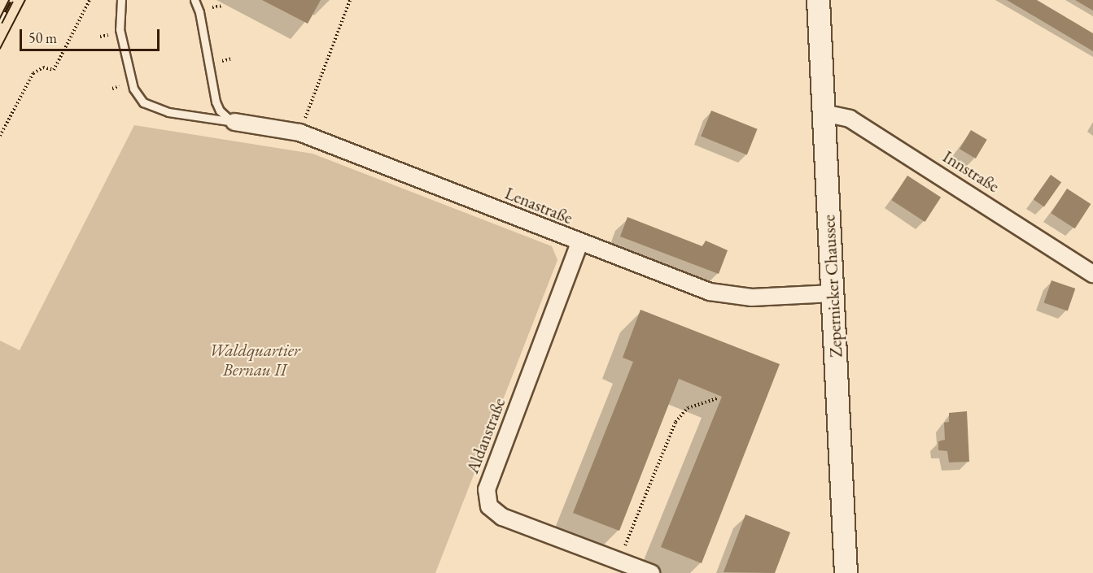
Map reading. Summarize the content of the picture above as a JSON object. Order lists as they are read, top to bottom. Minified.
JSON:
{"streets":{"main road":["Zepernicker Chaussee"],"street":["Innstraße","Lenastraße","Aldanstraße"]},"crossings":[["Innstraße","Zepernicker Chaussee"],["Lenastraße","Zepernicker Chaussee"],["Lenastraße","Aldanstraße"]],"parks":["Waldquartier Bernau II"],"scale_bar":"50 m"}
